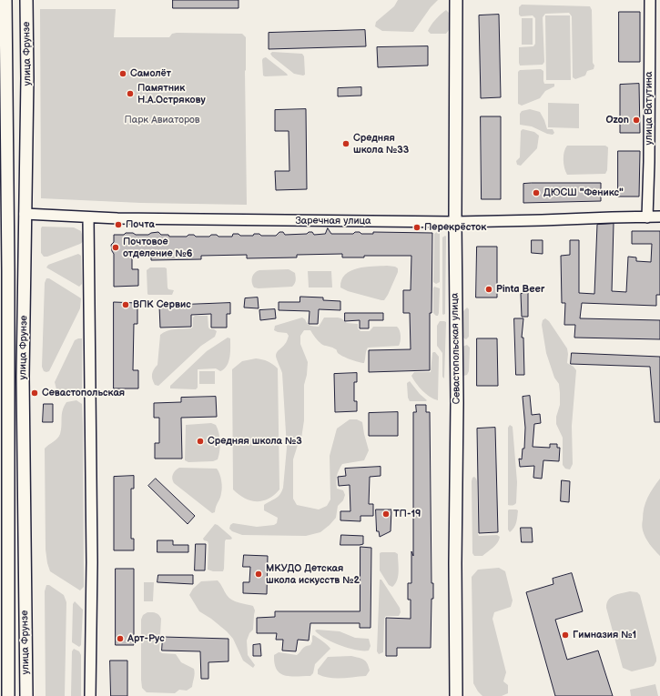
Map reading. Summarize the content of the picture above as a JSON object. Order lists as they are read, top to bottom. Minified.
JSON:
{"streets":{"main road":["улица Фрунзе","Заречная улица","Севастопольская улица"],"street":["улица Ватутина"]},"crossings":[["улица Фрунзе","Заречная улица"],["улица Ватутина","Заречная улица"],["Заречная улица","Севастопольская улица"]],"parks":["Парк Авиаторов"],"places":["Самолёт","Памятник Н.А.Острякову","Ozon","Средняя школа №33","ДЮСШ \"Феникс\"","Почта","Перекрёсток","Почтовое отделение №6","Pinta Beer","ВПК Сервис","Севастопольская","Средняя школа №3","ТП-19","МКУДО Детская школа искусств №2","Гимназия №1","Арт-Рус"]}
